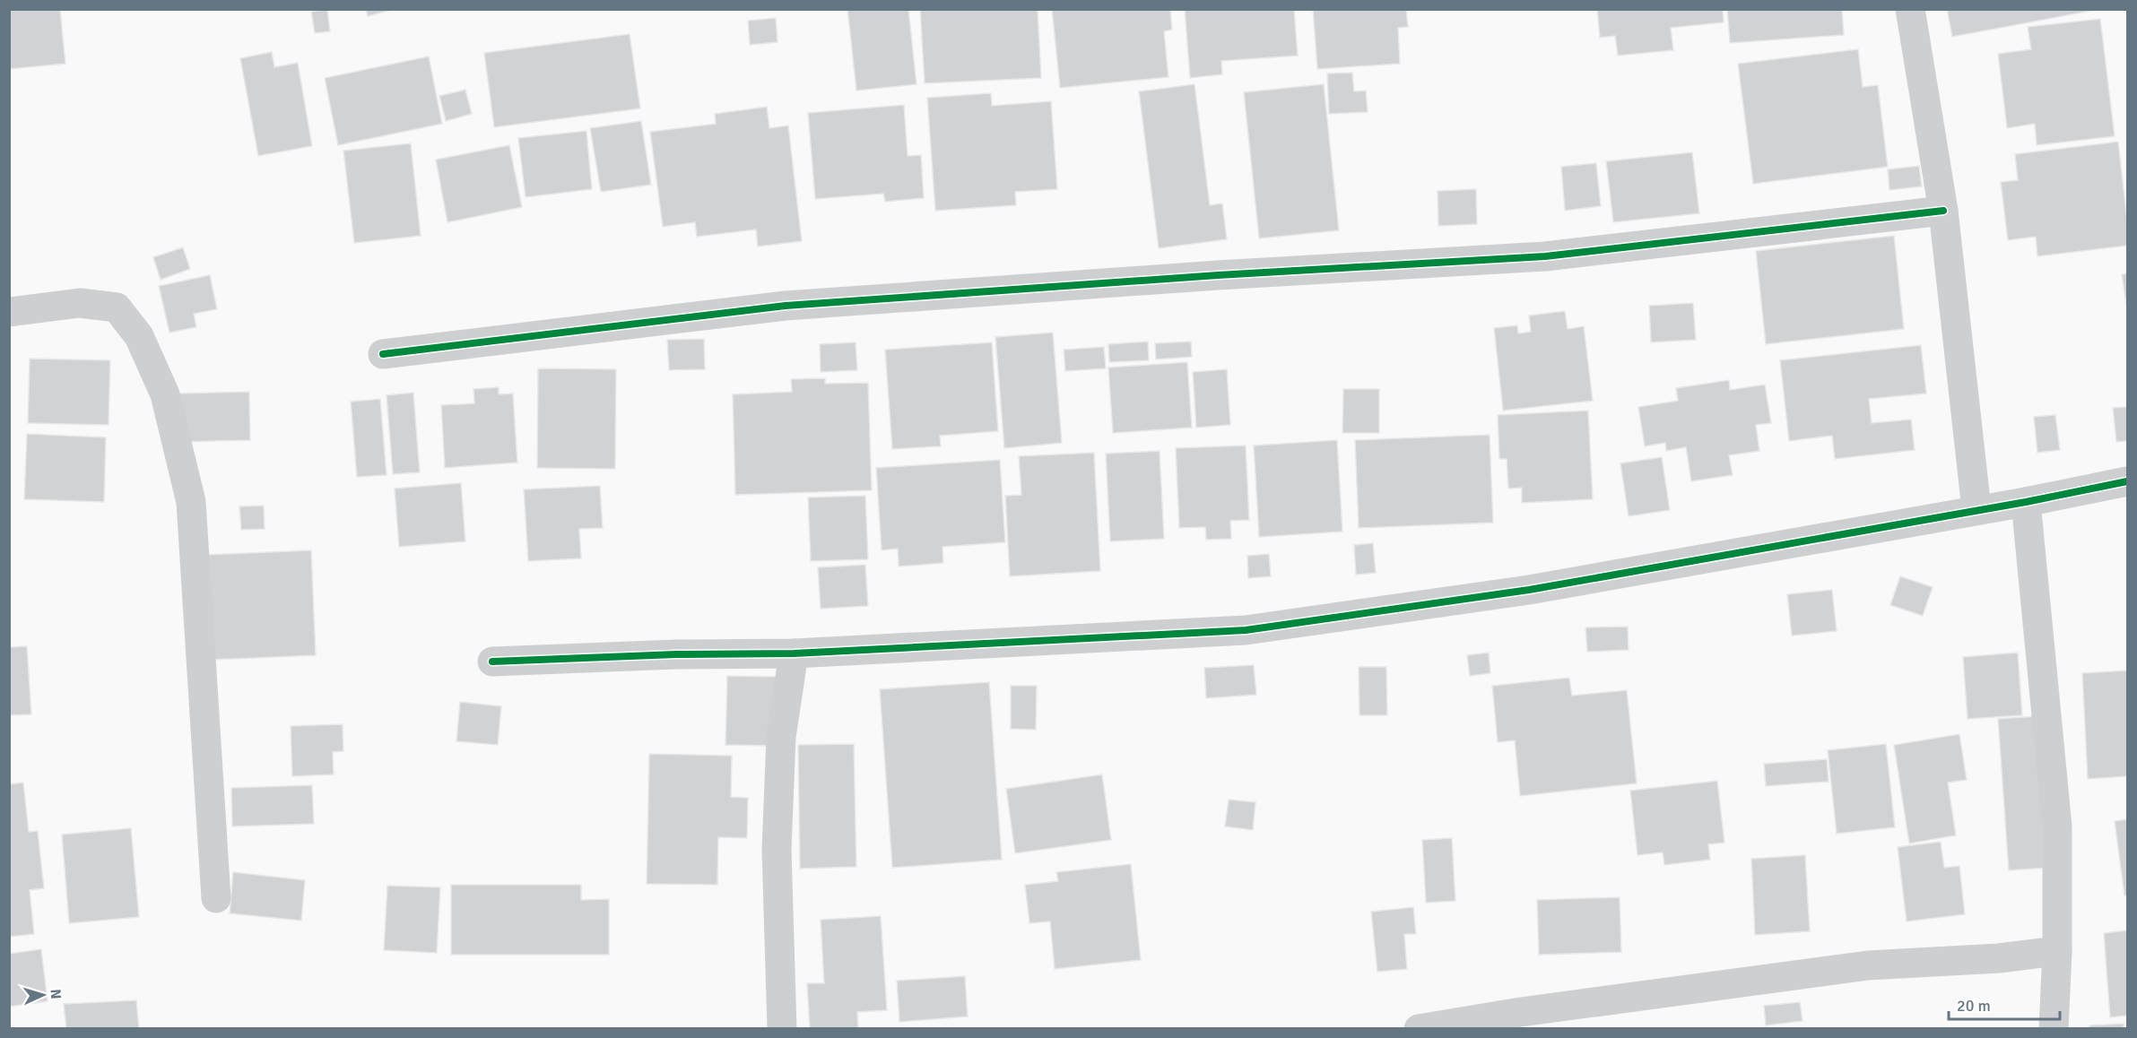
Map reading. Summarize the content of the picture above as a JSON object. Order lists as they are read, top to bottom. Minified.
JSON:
{"scale_bar":"20 m","north":"right"}
